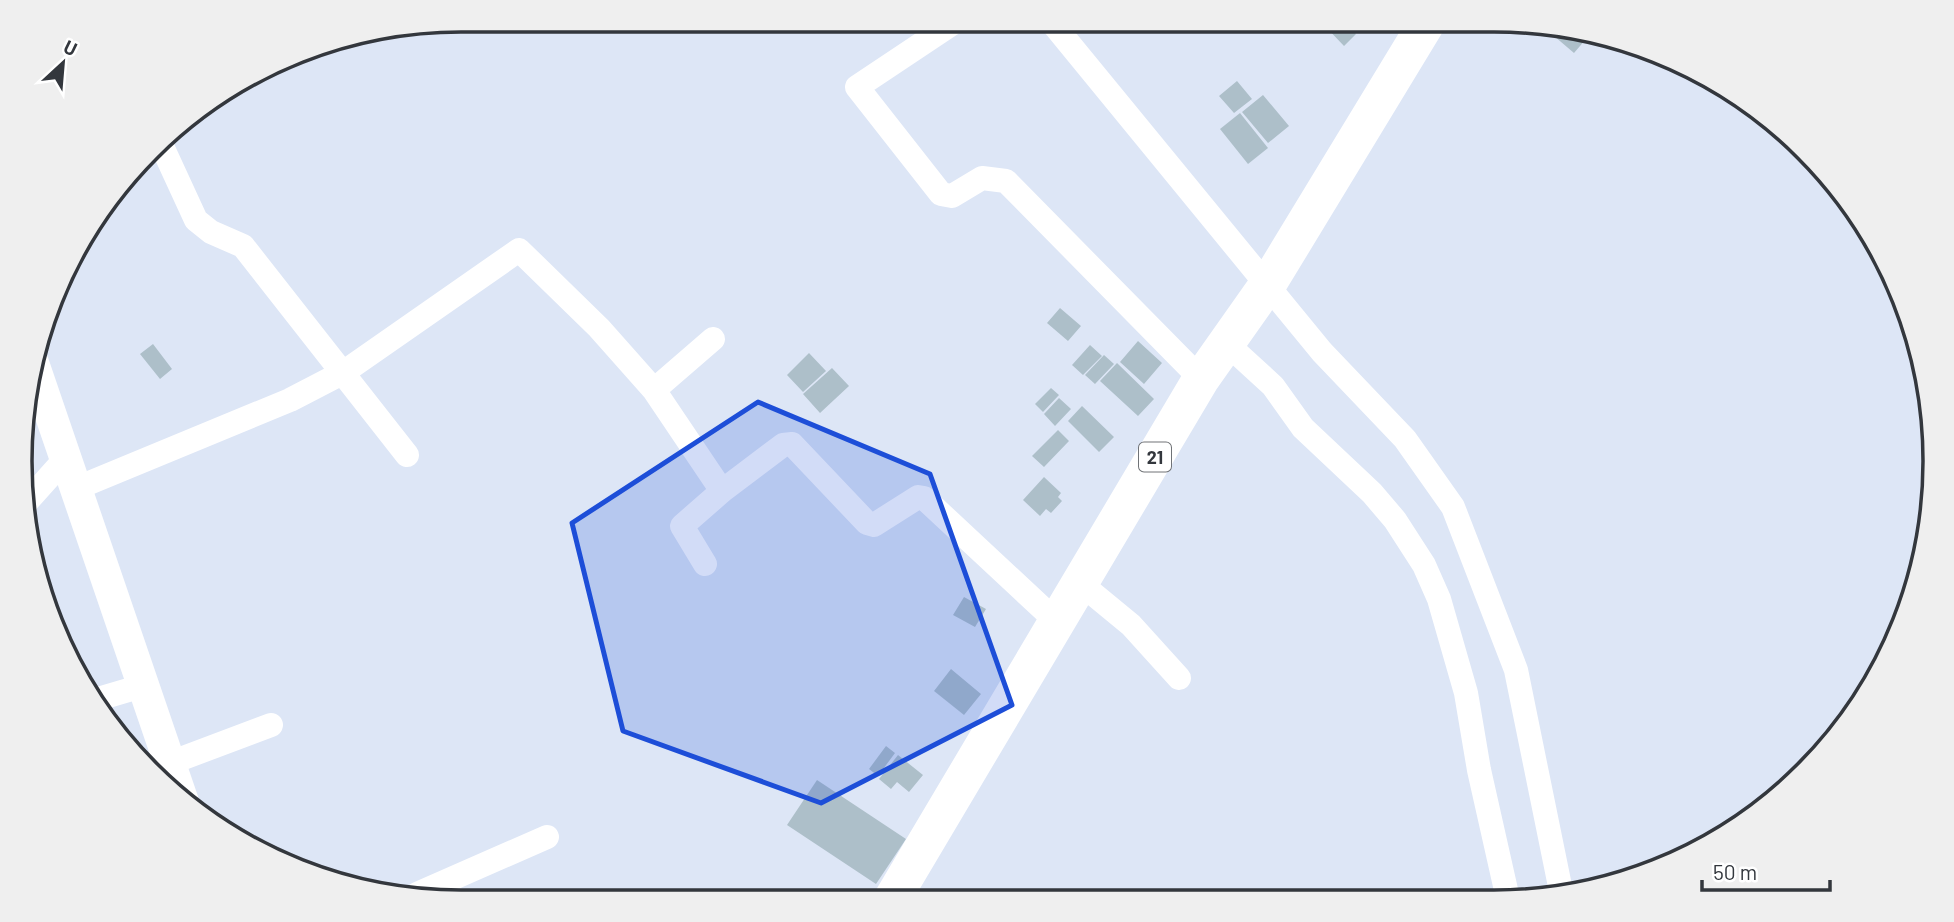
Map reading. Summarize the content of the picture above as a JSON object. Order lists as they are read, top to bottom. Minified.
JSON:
{"streets":{"highway":["21"]},"scale_bar":"50 m","north":"top right"}
